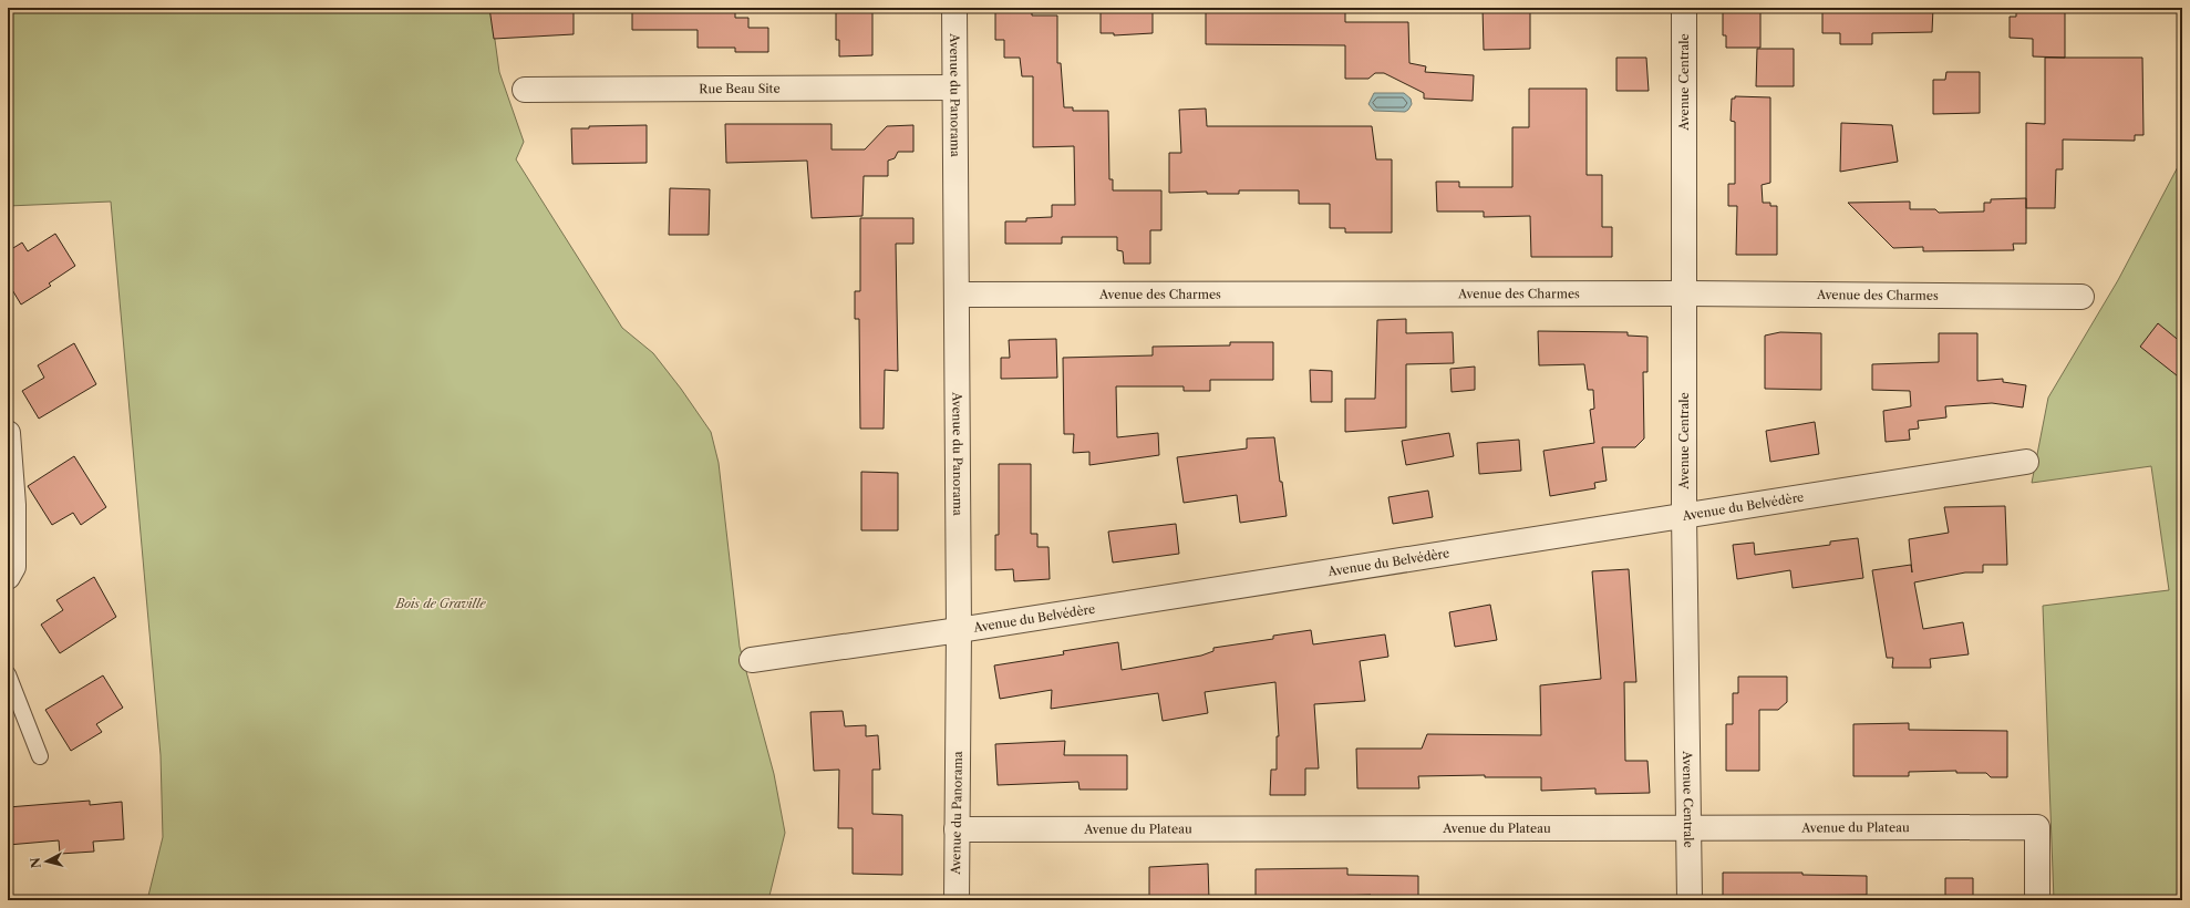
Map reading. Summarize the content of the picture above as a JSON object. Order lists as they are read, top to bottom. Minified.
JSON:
{"streets":{"street":["Avenue Centrale","Rue Beau Site","Avenue du Panorama","Avenue des Charmes","Avenue du Belvédère","Avenue du Plateau"]},"crossings":[["Avenue Centrale","Avenue des Charmes"],["Avenue Centrale","Avenue du Belvédère"],["Avenue Centrale","Avenue du Plateau"],["Rue Beau Site","Avenue du Panorama"],["Avenue du Panorama","Avenue des Charmes"],["Avenue du Panorama","Avenue du Belvédère"],["Avenue du Panorama","Avenue du Plateau"]],"parks":["Bois de Graville"],"north":"left"}
